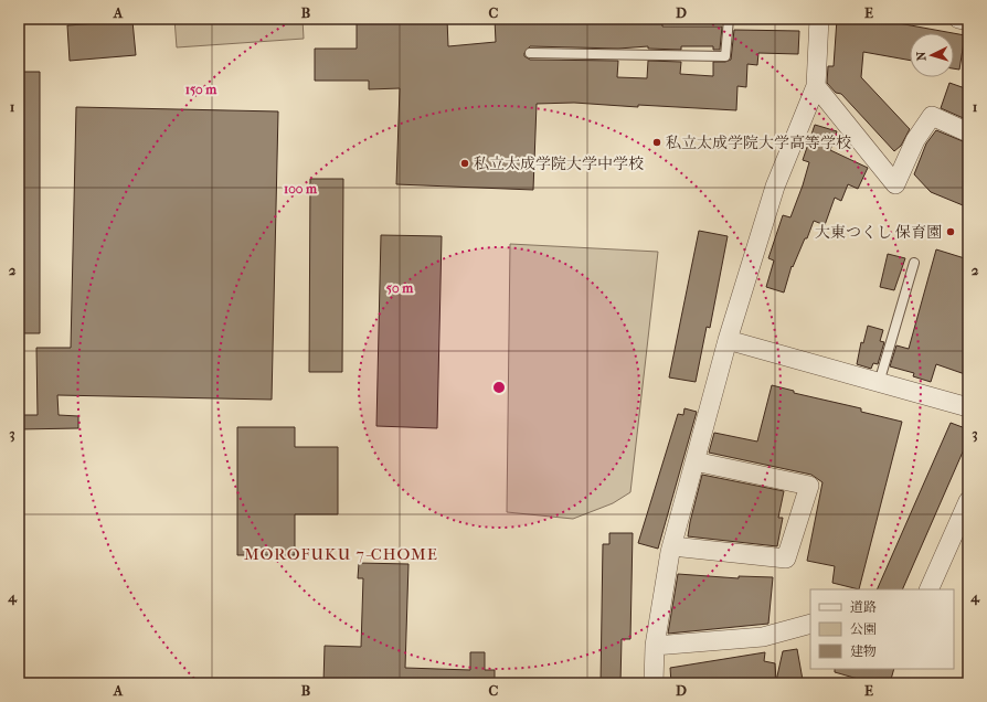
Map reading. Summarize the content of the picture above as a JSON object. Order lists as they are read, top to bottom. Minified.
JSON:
{"districts":["MOROFUKU 7-CHOME"],"places":["私立太成学院大学高等学校","私立太成学院大学中学校","大東つくし 保育園"],"legend":["道路","公園","建物"],"north":"left","grid":{"columns":["A","B","C","D","E"],"rows":["1","2","3","4"]},"rings":["150 m","100 m","50 m"]}
